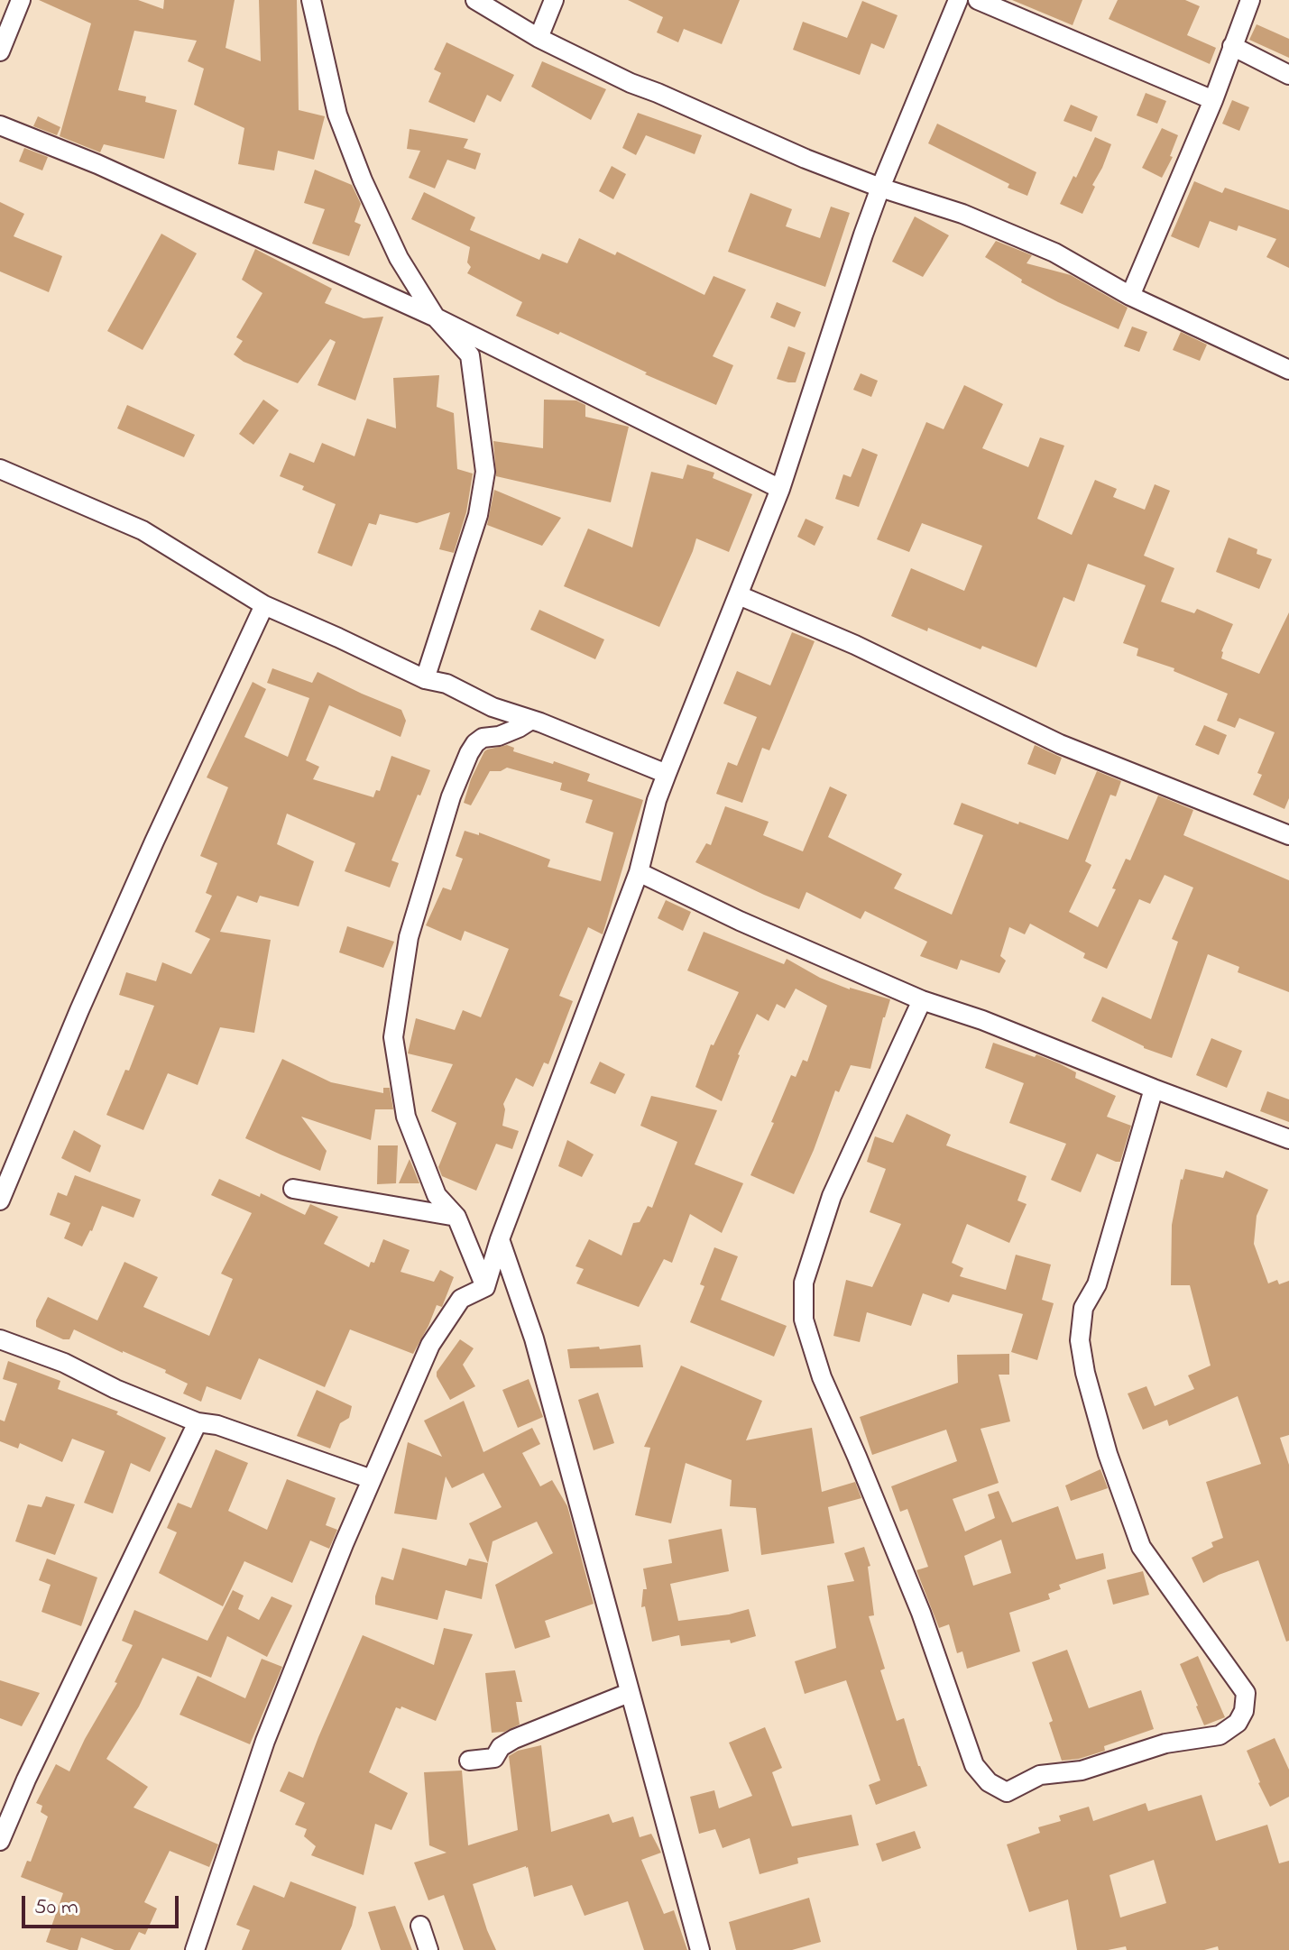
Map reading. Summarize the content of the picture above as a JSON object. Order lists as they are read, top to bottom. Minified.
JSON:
{"scale_bar":"50 m"}
